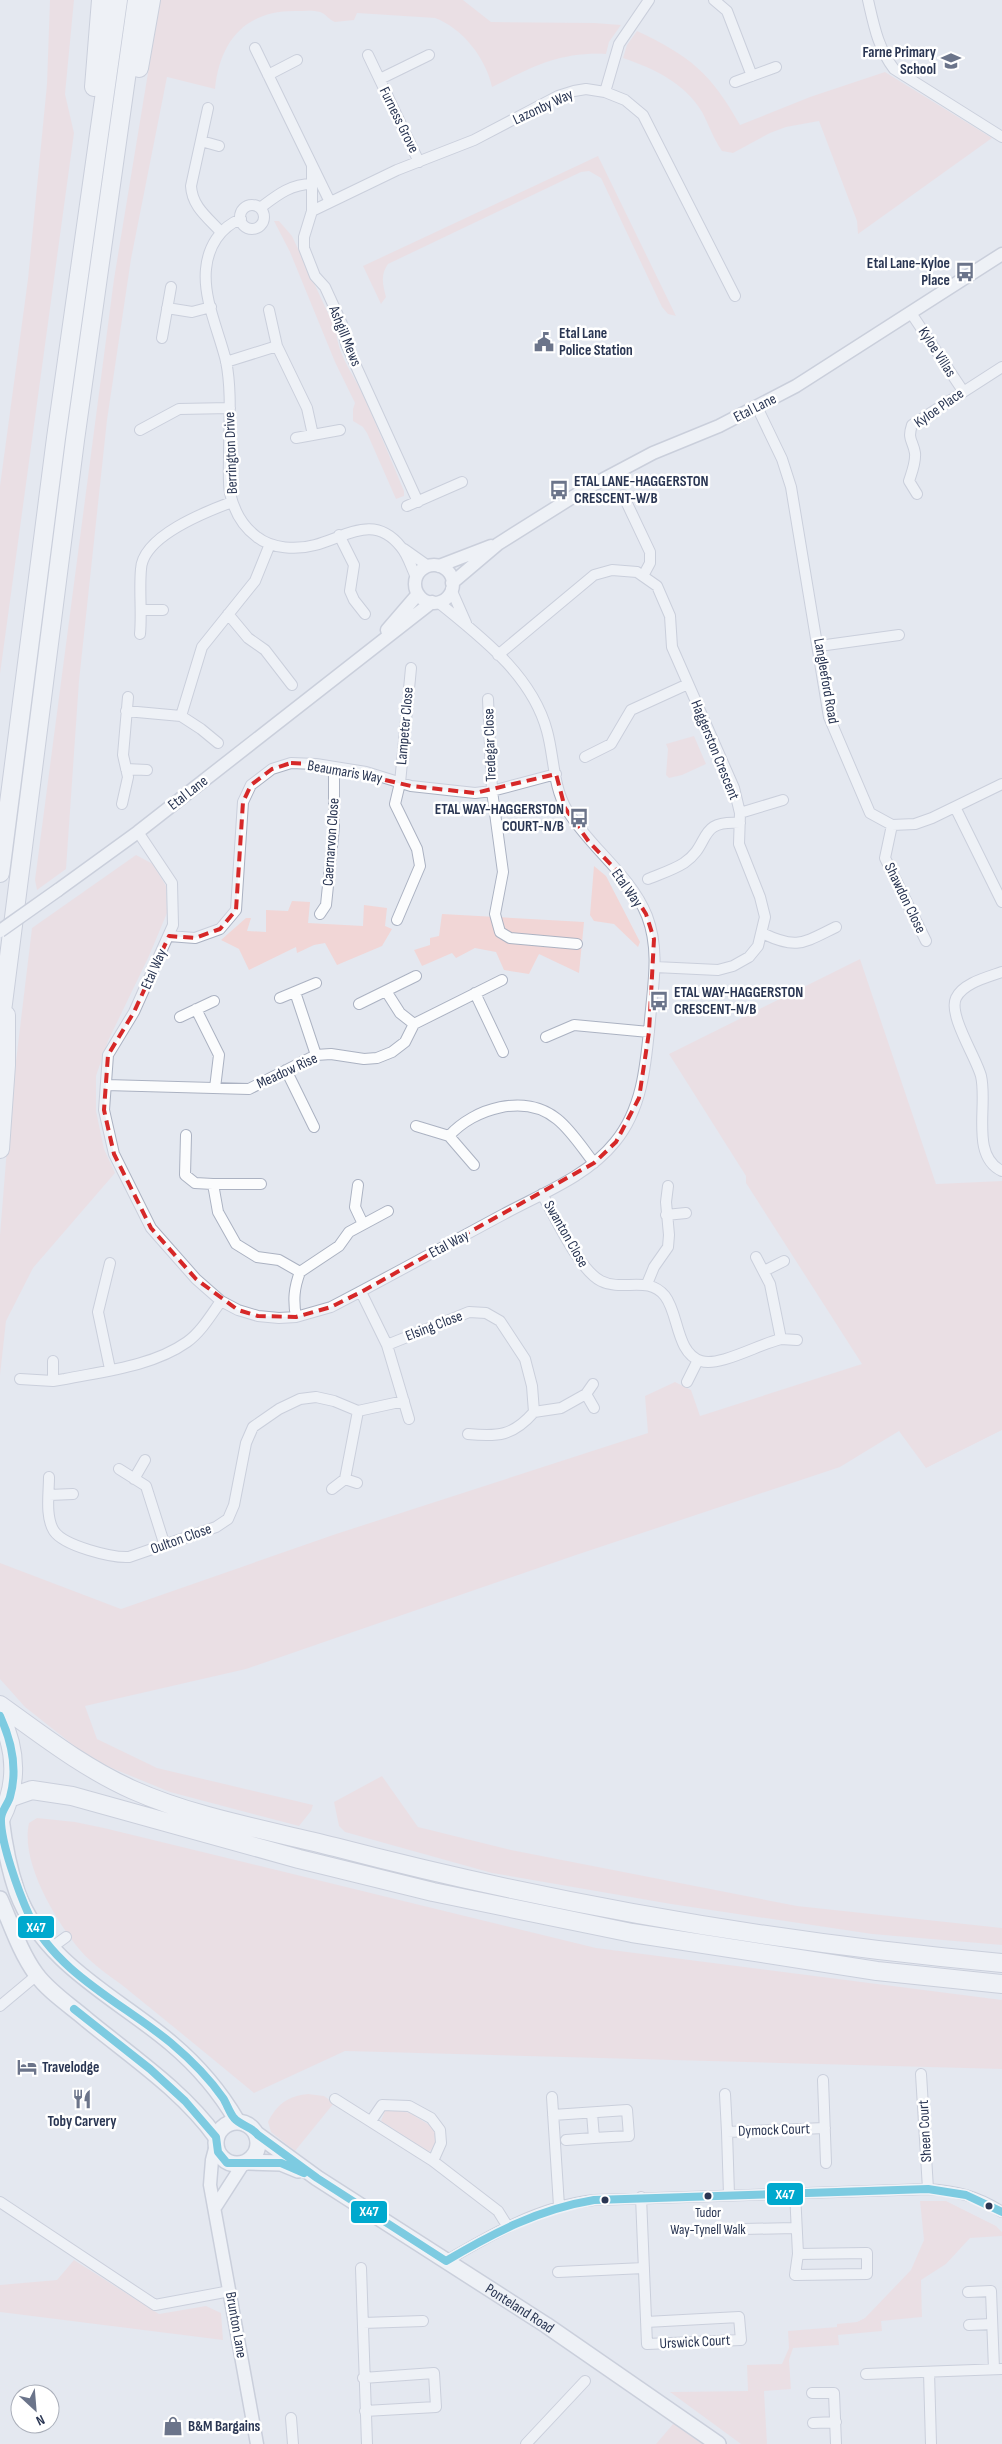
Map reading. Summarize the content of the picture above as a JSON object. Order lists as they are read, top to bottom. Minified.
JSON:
{"streets":{"main road":["Ponteland Road"],"street":["Lazonby Way","Furness Grove","Ashgill Mews","Kyloe Villas","Etal Lane","Kyloe Place","Berrington Drive","Langleeford Road","Lampeter Close","Tredegar Close","Haggerston Crescent","Beaumaris Way","Caernarvon Close","Etal Way","Shawdon Close","Meadow Rise","Swanton Close","Elsing Close","Oulton Close","Dymock Court","Sheen Court","Brunton Lane","Urswick Court"]},"crossings":[["Lazonby Way","Furness Grove"],["Lazonby Way","Ashgill Mews"],["Kyloe Villas","Etal Lane"],["Kyloe Villas","Kyloe Place"],["Etal Lane","Berrington Drive"],["Etal Lane","Langleeford Road"],["Etal Lane","Etal Way"],["Berrington Drive","Etal Way"],["Langleeford Road","Shawdon Close"],["Lampeter Close","Beaumaris Way"],["Tredegar Close","Beaumaris Way"],["Haggerston Crescent","Etal Way"],["Beaumaris Way","Caernarvon Close"],["Beaumaris Way","Etal Way"],["Etal Way","Meadow Rise"],["Etal Way","Swanton Close"],["Ponteland Road","Brunton Lane"]],"places":{"school or university":["Farne Primary School"],"bus stop":["Etal Lane-Kyloe Place","ETAL LANE-HAGGERSTON CRESCENT-W/B","ETAL WAY-HAGGERSTON COURT-N/B","ETAL WAY-HAGGERSTON CRESCENT-N/B"],"public building":["Etal Lane Police Station"],"hotel":["Travelodge"],"restaurant":["Toby Carvery"],"other":["Tudor Way-Tynell Walk"],"shop":["B&M Bargains"]},"lines":["transit line X47"],"north":"bottom right"}
